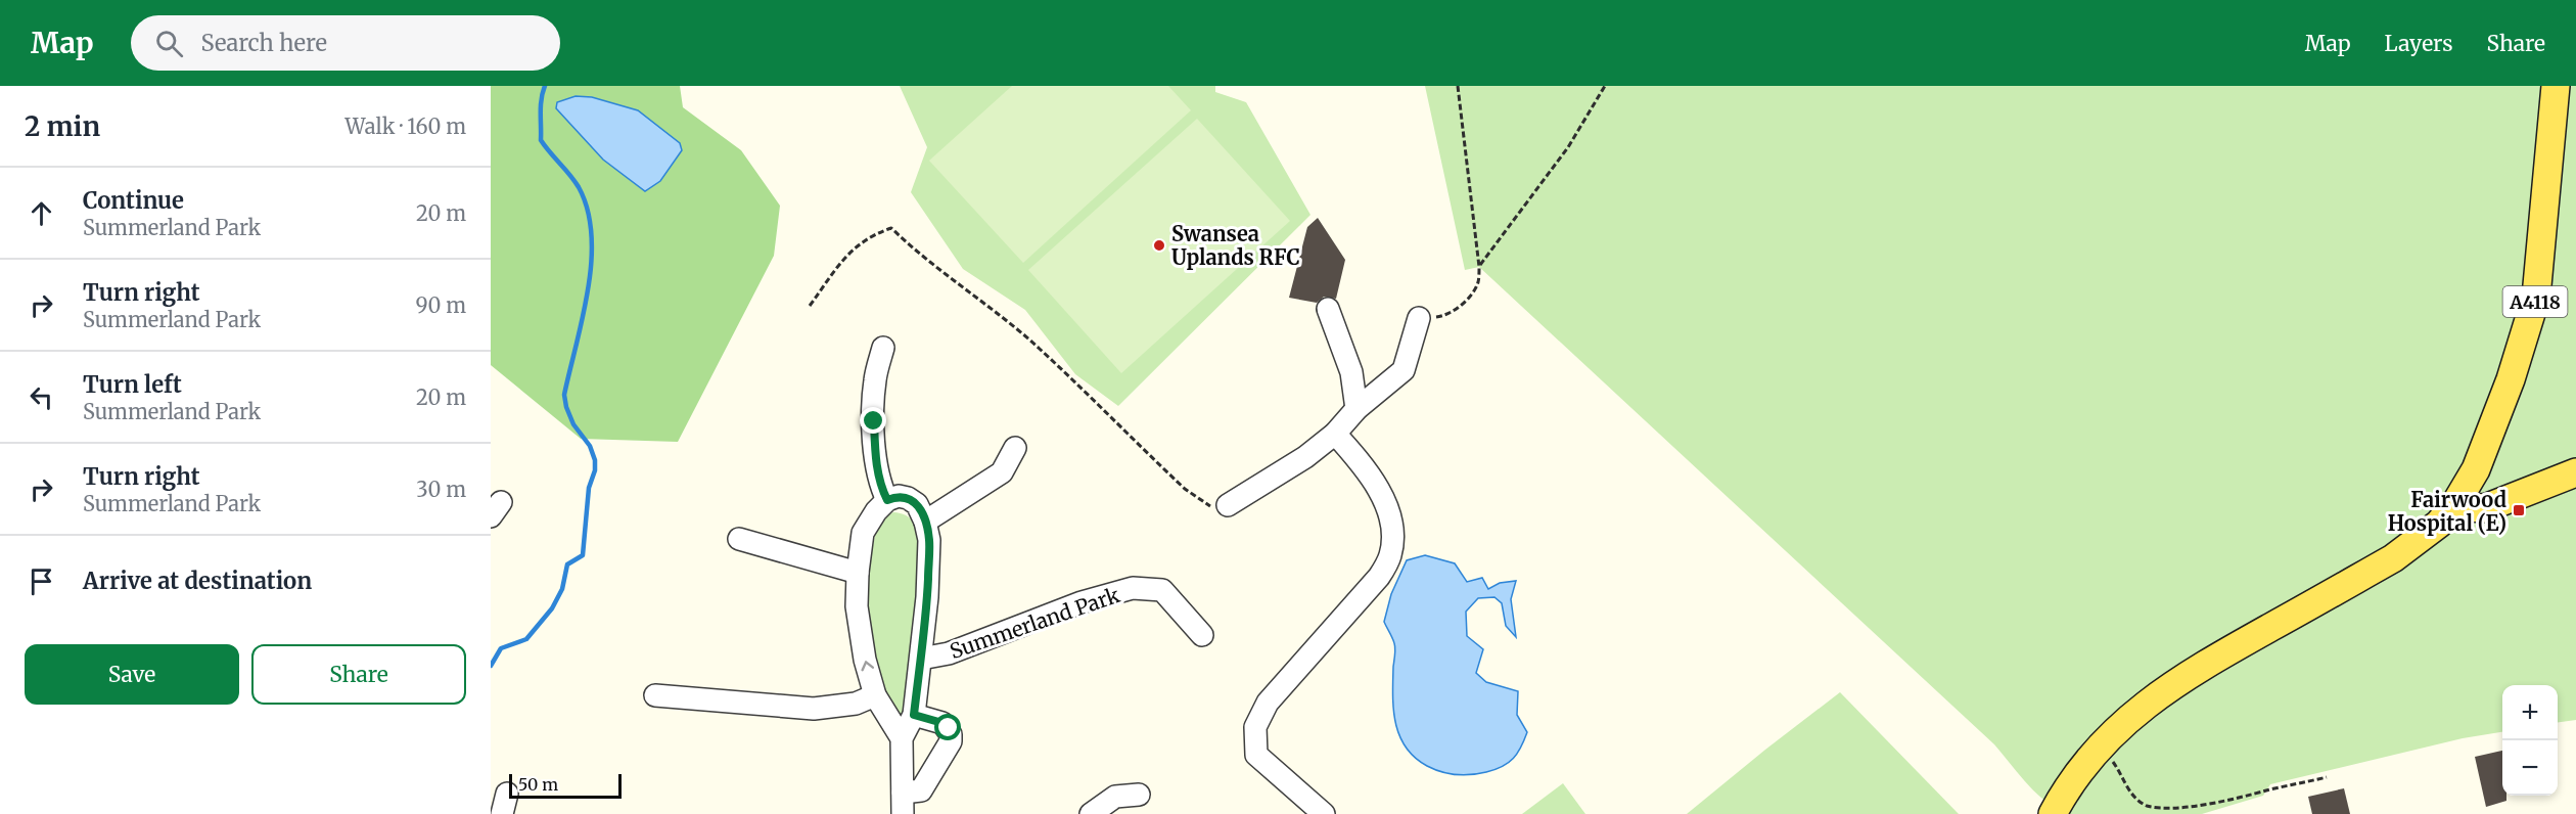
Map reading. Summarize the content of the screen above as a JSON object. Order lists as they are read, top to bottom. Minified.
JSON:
{"streets":{"main road":["A4118"],"street":["Summerland Park"]},"places":{"other":["Swansea Uplands RFC"],"transit":["Fairwood Hospital (E)"]},"scale_bar":"50 m","page":{"header":"Map","search":"Search here","nav":["Map","Layers","Share"],"heading":["2 min","Walk · 160 m"],"list":[["Continue","Summerland Park","20 m"],["Turn right","Summerland Park","90 m"],["Turn left","Summerland Park","20 m"],["Turn right","Summerland Park","30 m"],"Arrive at destination"],"buttons":["Save","Share"],"map_buttons":["+","−"],"scale":"50 m"}}
